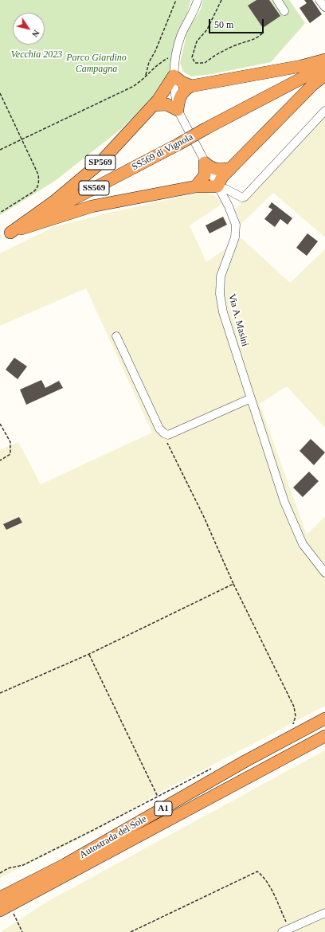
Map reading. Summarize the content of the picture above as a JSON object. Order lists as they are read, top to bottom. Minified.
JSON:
{"streets":{"highway":["SS569 di Vignola","SP569","SS569","A1","Autostrada del Sole"],"street":["Via A. Masini"]},"crossings":[["SS569 di Vignola","SP569"],["SP569","Via A. Masini"]],"parks":["Vecchia 2023","Parco Giardino Campagna"],"scale_bar":"50 m","north":"bottom right"}
